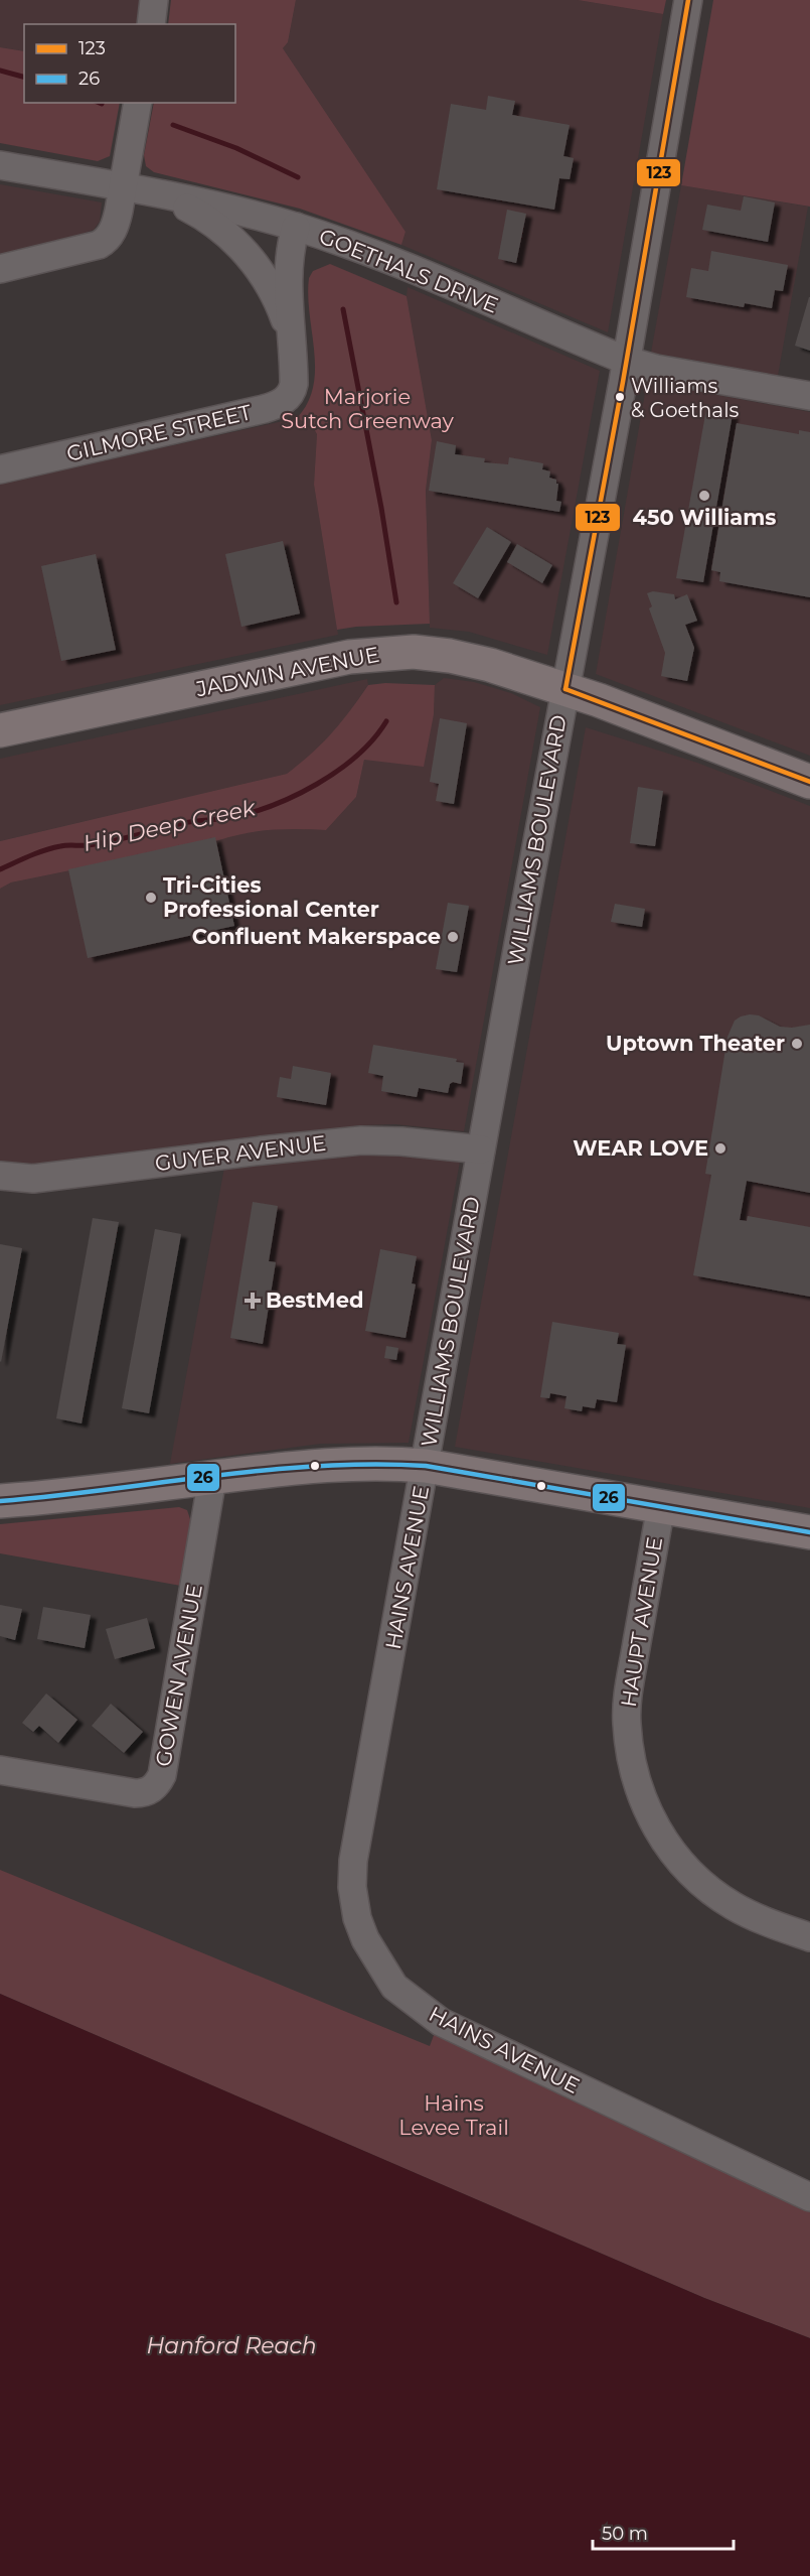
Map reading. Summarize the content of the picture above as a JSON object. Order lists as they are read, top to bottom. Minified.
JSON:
{"streets":{"main road":["JADWIN AVENUE"],"street":["GOETHALS DRIVE","GILMORE STREET","WILLIAMS BOULEVARD","GUYER AVENUE","HAINS AVENUE","HAUPT AVENUE","GOWEN AVENUE"]},"crossings":[["GOETHALS DRIVE","GILMORE STREET"],["GOETHALS DRIVE","WILLIAMS BOULEVARD"],["JADWIN AVENUE","WILLIAMS BOULEVARD"],["WILLIAMS BOULEVARD","GUYER AVENUE"],["WILLIAMS BOULEVARD","HAINS AVENUE"]],"water":["Hip Deep Creek","Hanford Reach"],"parks":["Marjorie Sutch Greenway","Hains Levee Trail"],"places":{"other":["Williams & Goethals","450 Williams","Tri-Cities Professional Center","Confluent Makerspace","Uptown Theater","WEAR LOVE"],"health":["BestMed"]},"lines":["transit line 123","transit line 26"],"legend":["123","26"],"scale_bar":"50 m"}
